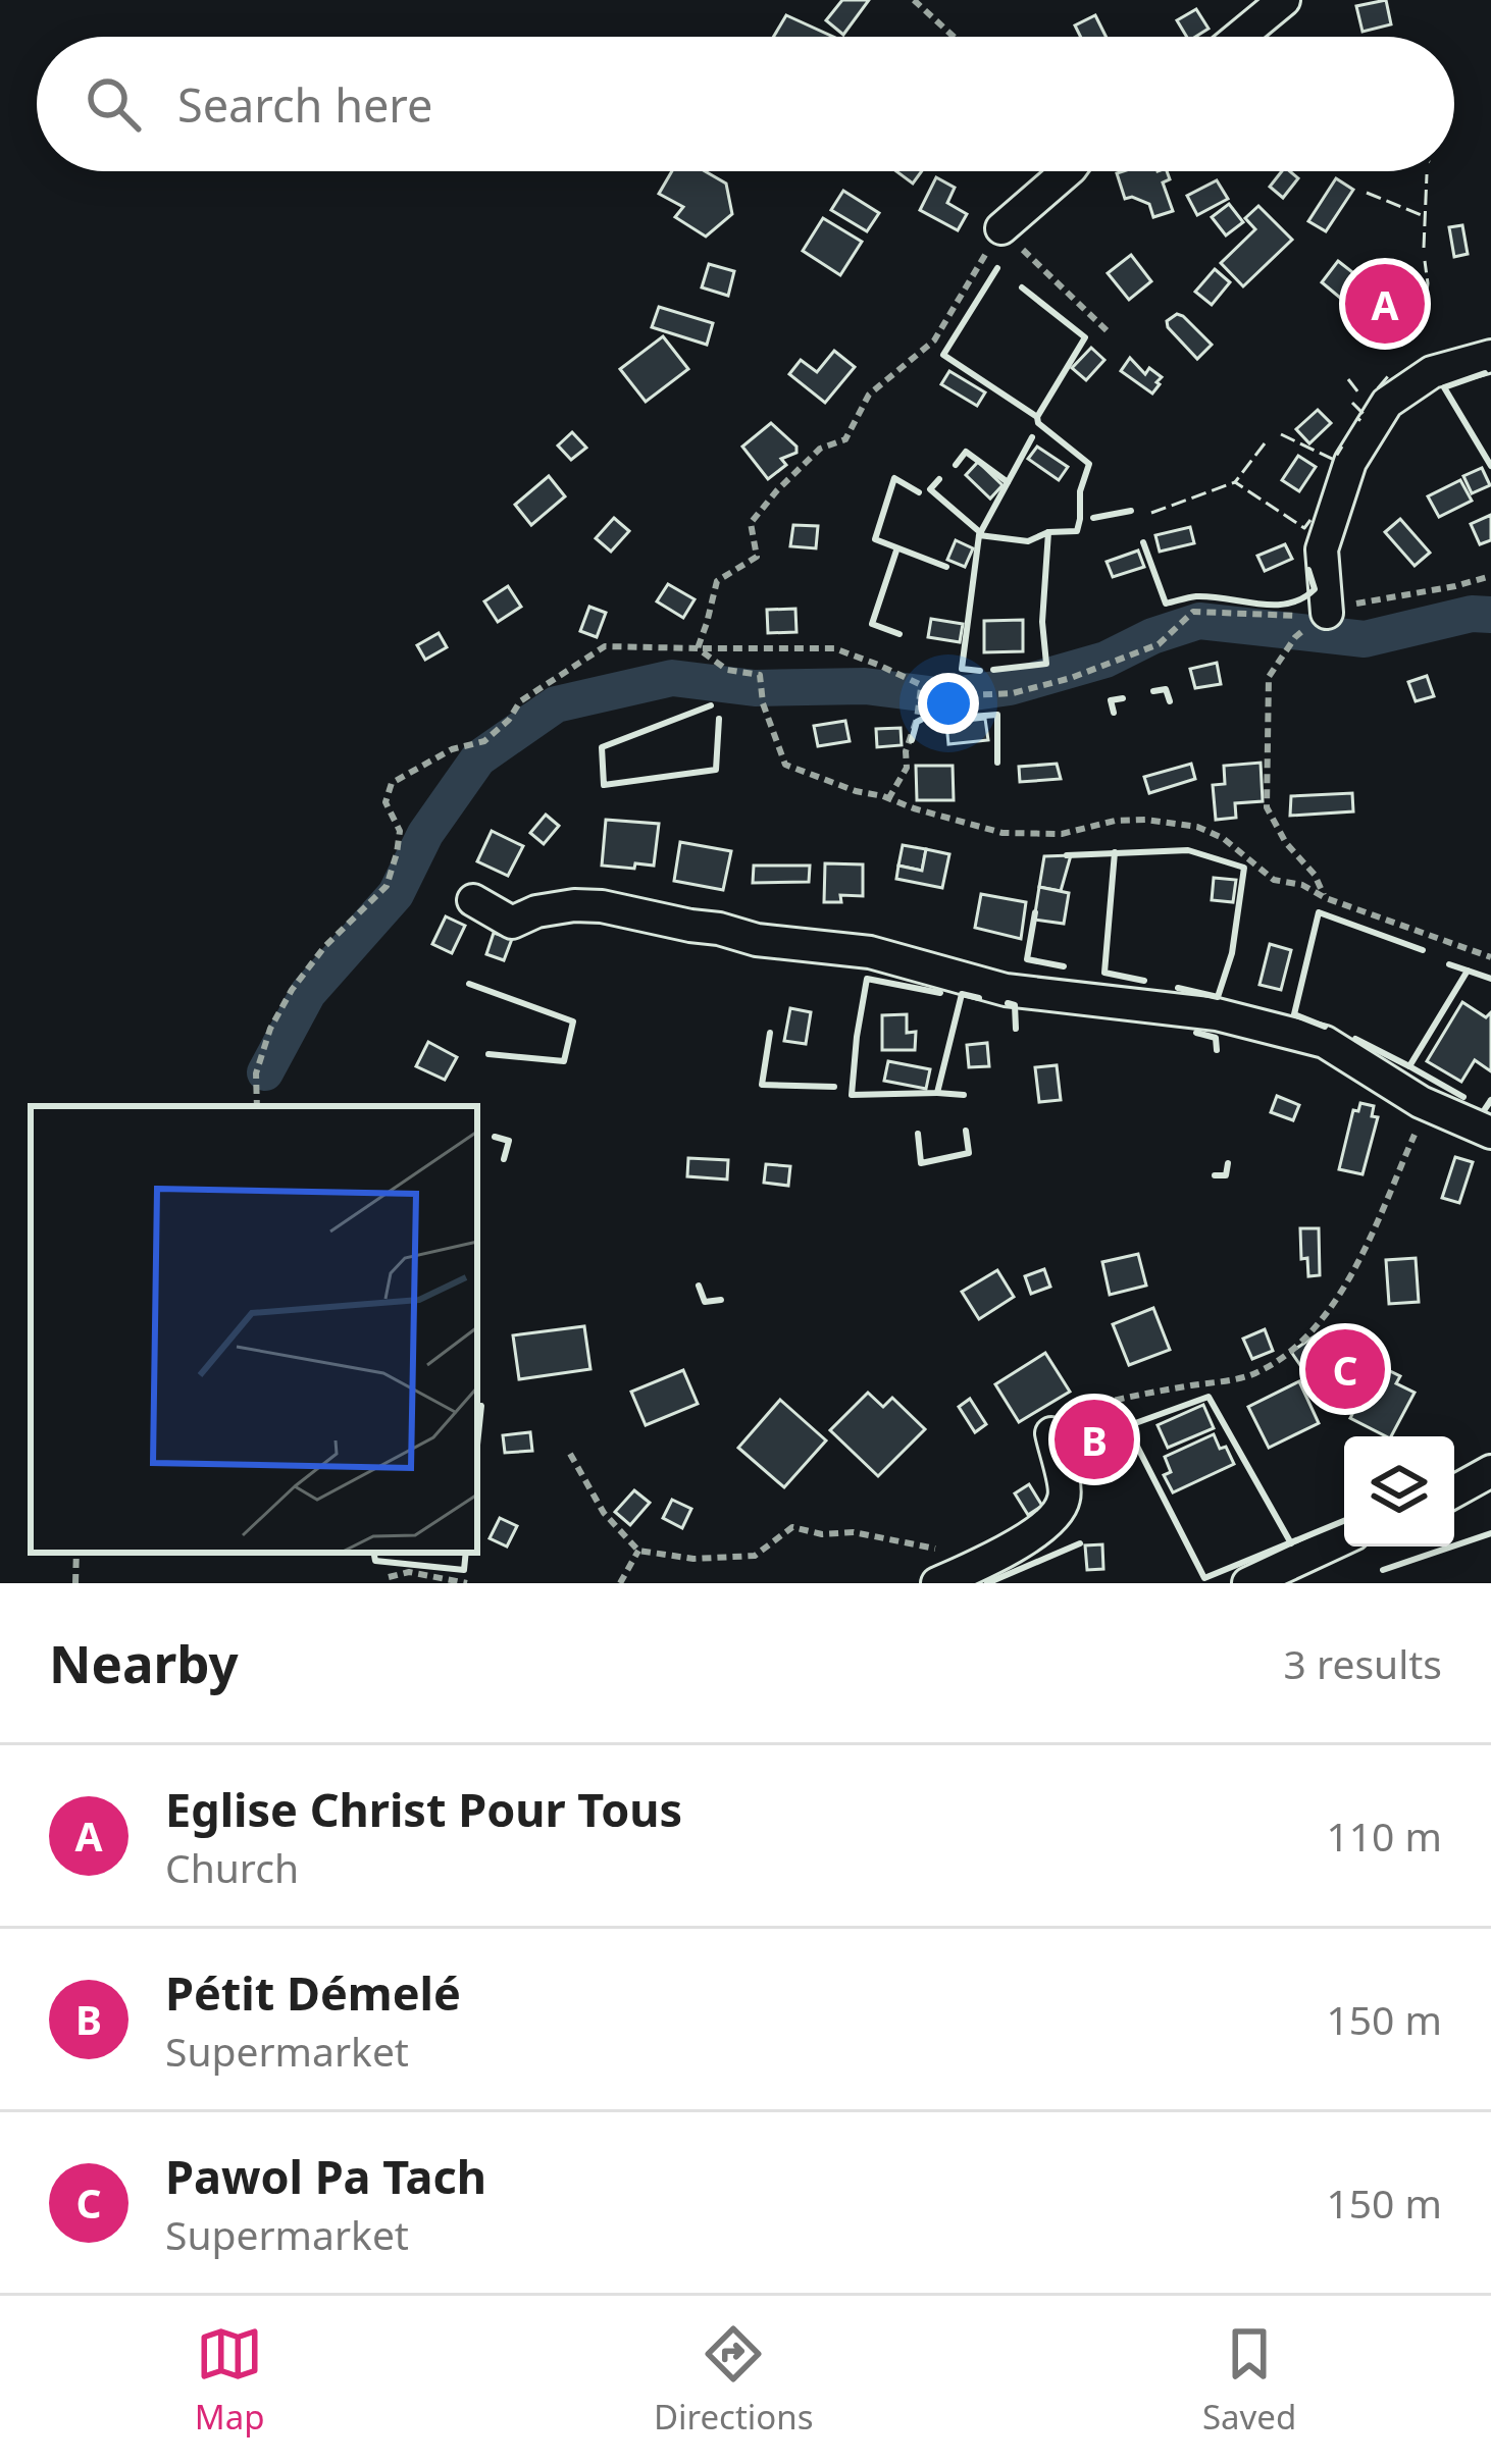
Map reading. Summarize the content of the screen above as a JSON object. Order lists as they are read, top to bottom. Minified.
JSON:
{"page":{"search":"Search here","pins":["A","C","B"],"heading":["Nearby","3 results"],"list":[{"mark":"A","name":"Eglise Christ Pour Tous","note":"Church","value":"110 m"},{"mark":"B","name":"Pétit Démelé","note":"Supermarket","value":"150 m"},{"mark":"C","name":"Pawol Pa Tach","note":"Supermarket","value":"150 m"}],"nav":["Map","Directions","Saved"]}}
